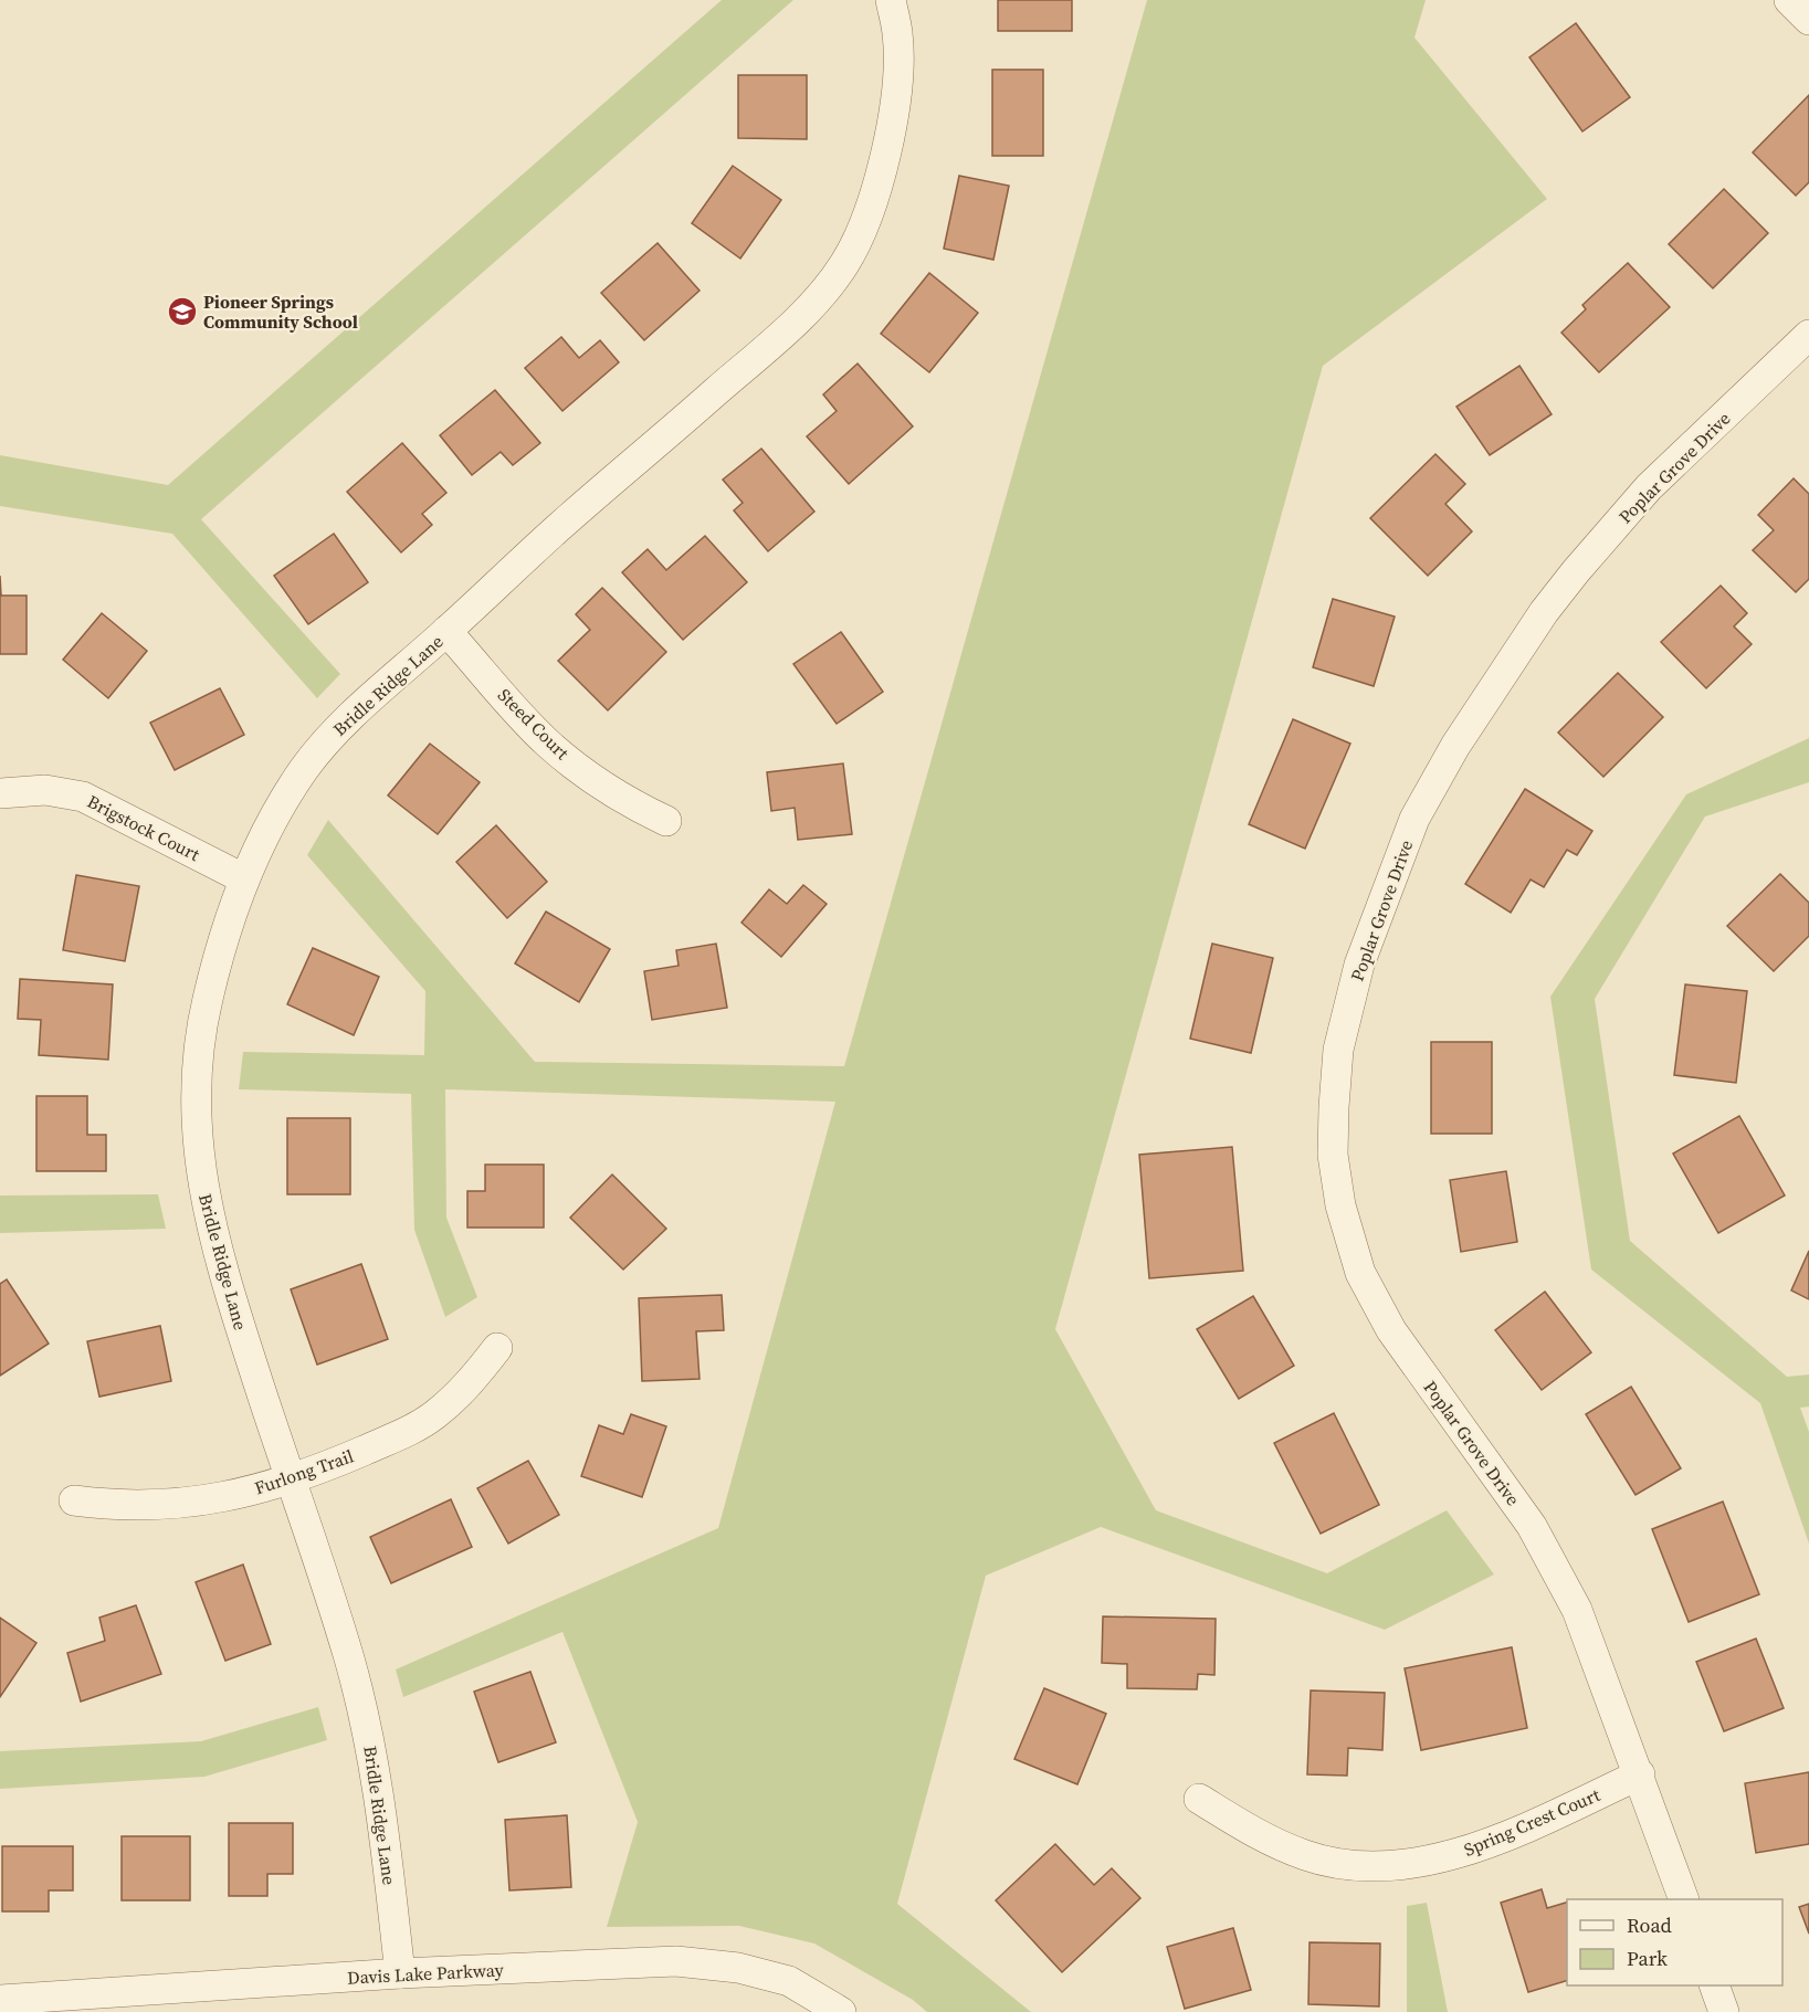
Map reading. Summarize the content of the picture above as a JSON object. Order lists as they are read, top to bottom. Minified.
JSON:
{"streets":{"street":["Poplar Grove Drive","Bridle Ridge Lane","Steed Court","Brigstock Court","Furlong Trail","Spring Crest Court","Davis Lake Parkway"]},"crossings":[["Poplar Grove Drive","Spring Crest Court"],["Bridle Ridge Lane","Steed Court"],["Bridle Ridge Lane","Brigstock Court"],["Bridle Ridge Lane","Furlong Trail"],["Bridle Ridge Lane","Davis Lake Parkway"]],"places":{"school or university":["Pioneer Springs Community School"]},"legend":["Road","Park"]}
